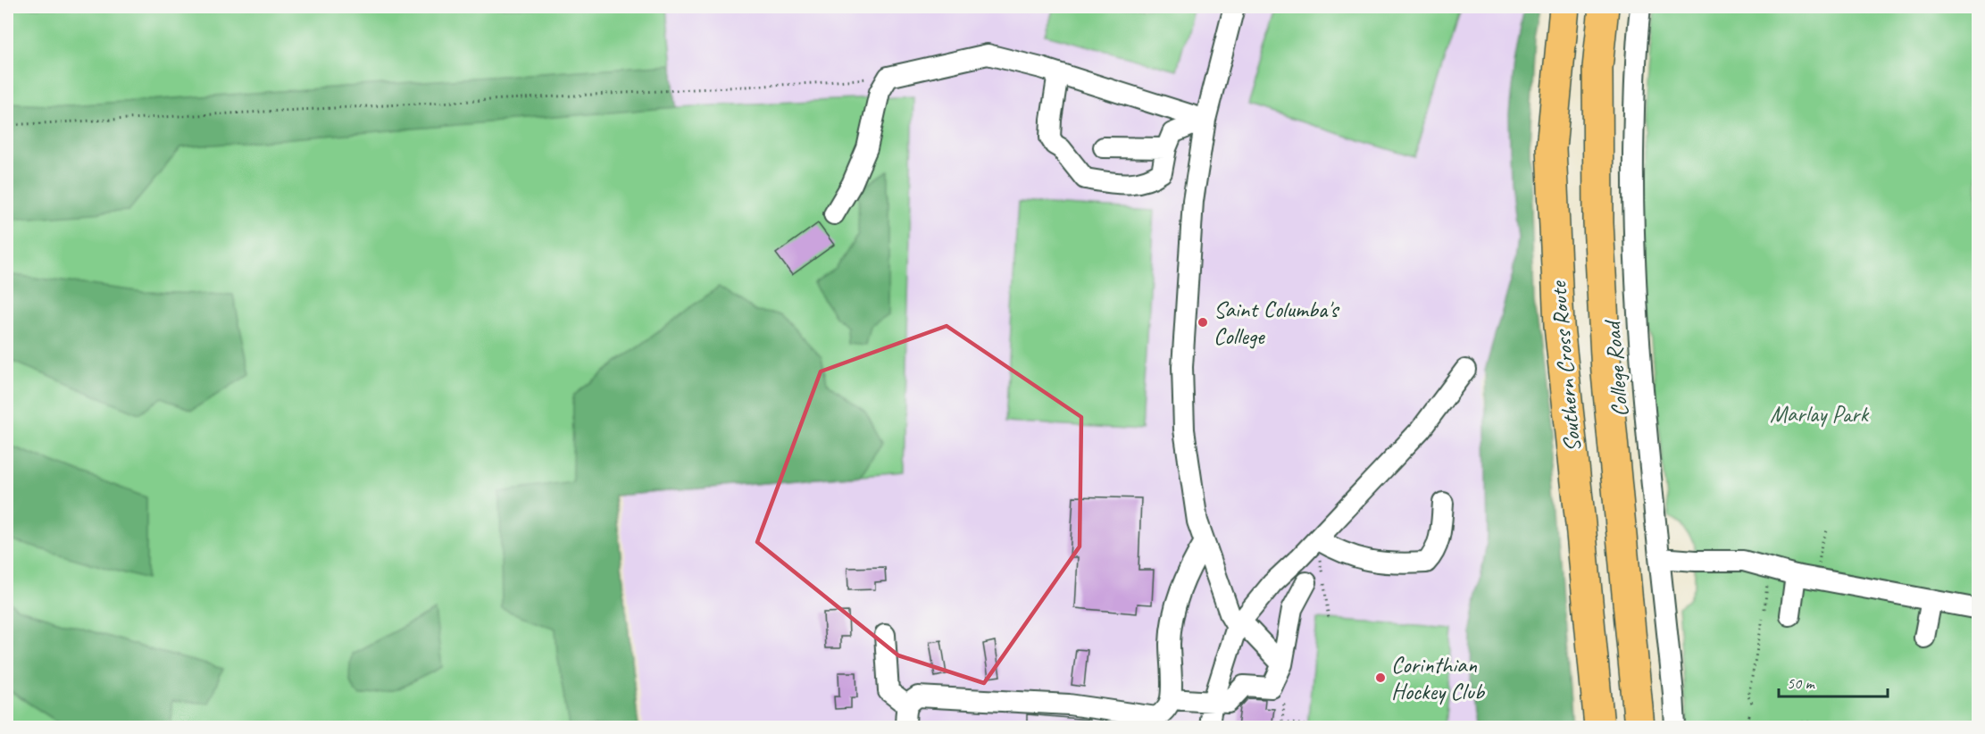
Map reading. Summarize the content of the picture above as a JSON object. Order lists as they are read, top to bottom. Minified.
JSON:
{"streets":{"highway":["Southern Cross Route"],"street":["College Road"]},"parks":["Marlay Park"],"places":["Saint Columba's College","Corinthian Hockey Club"],"scale_bar":"50 m"}
